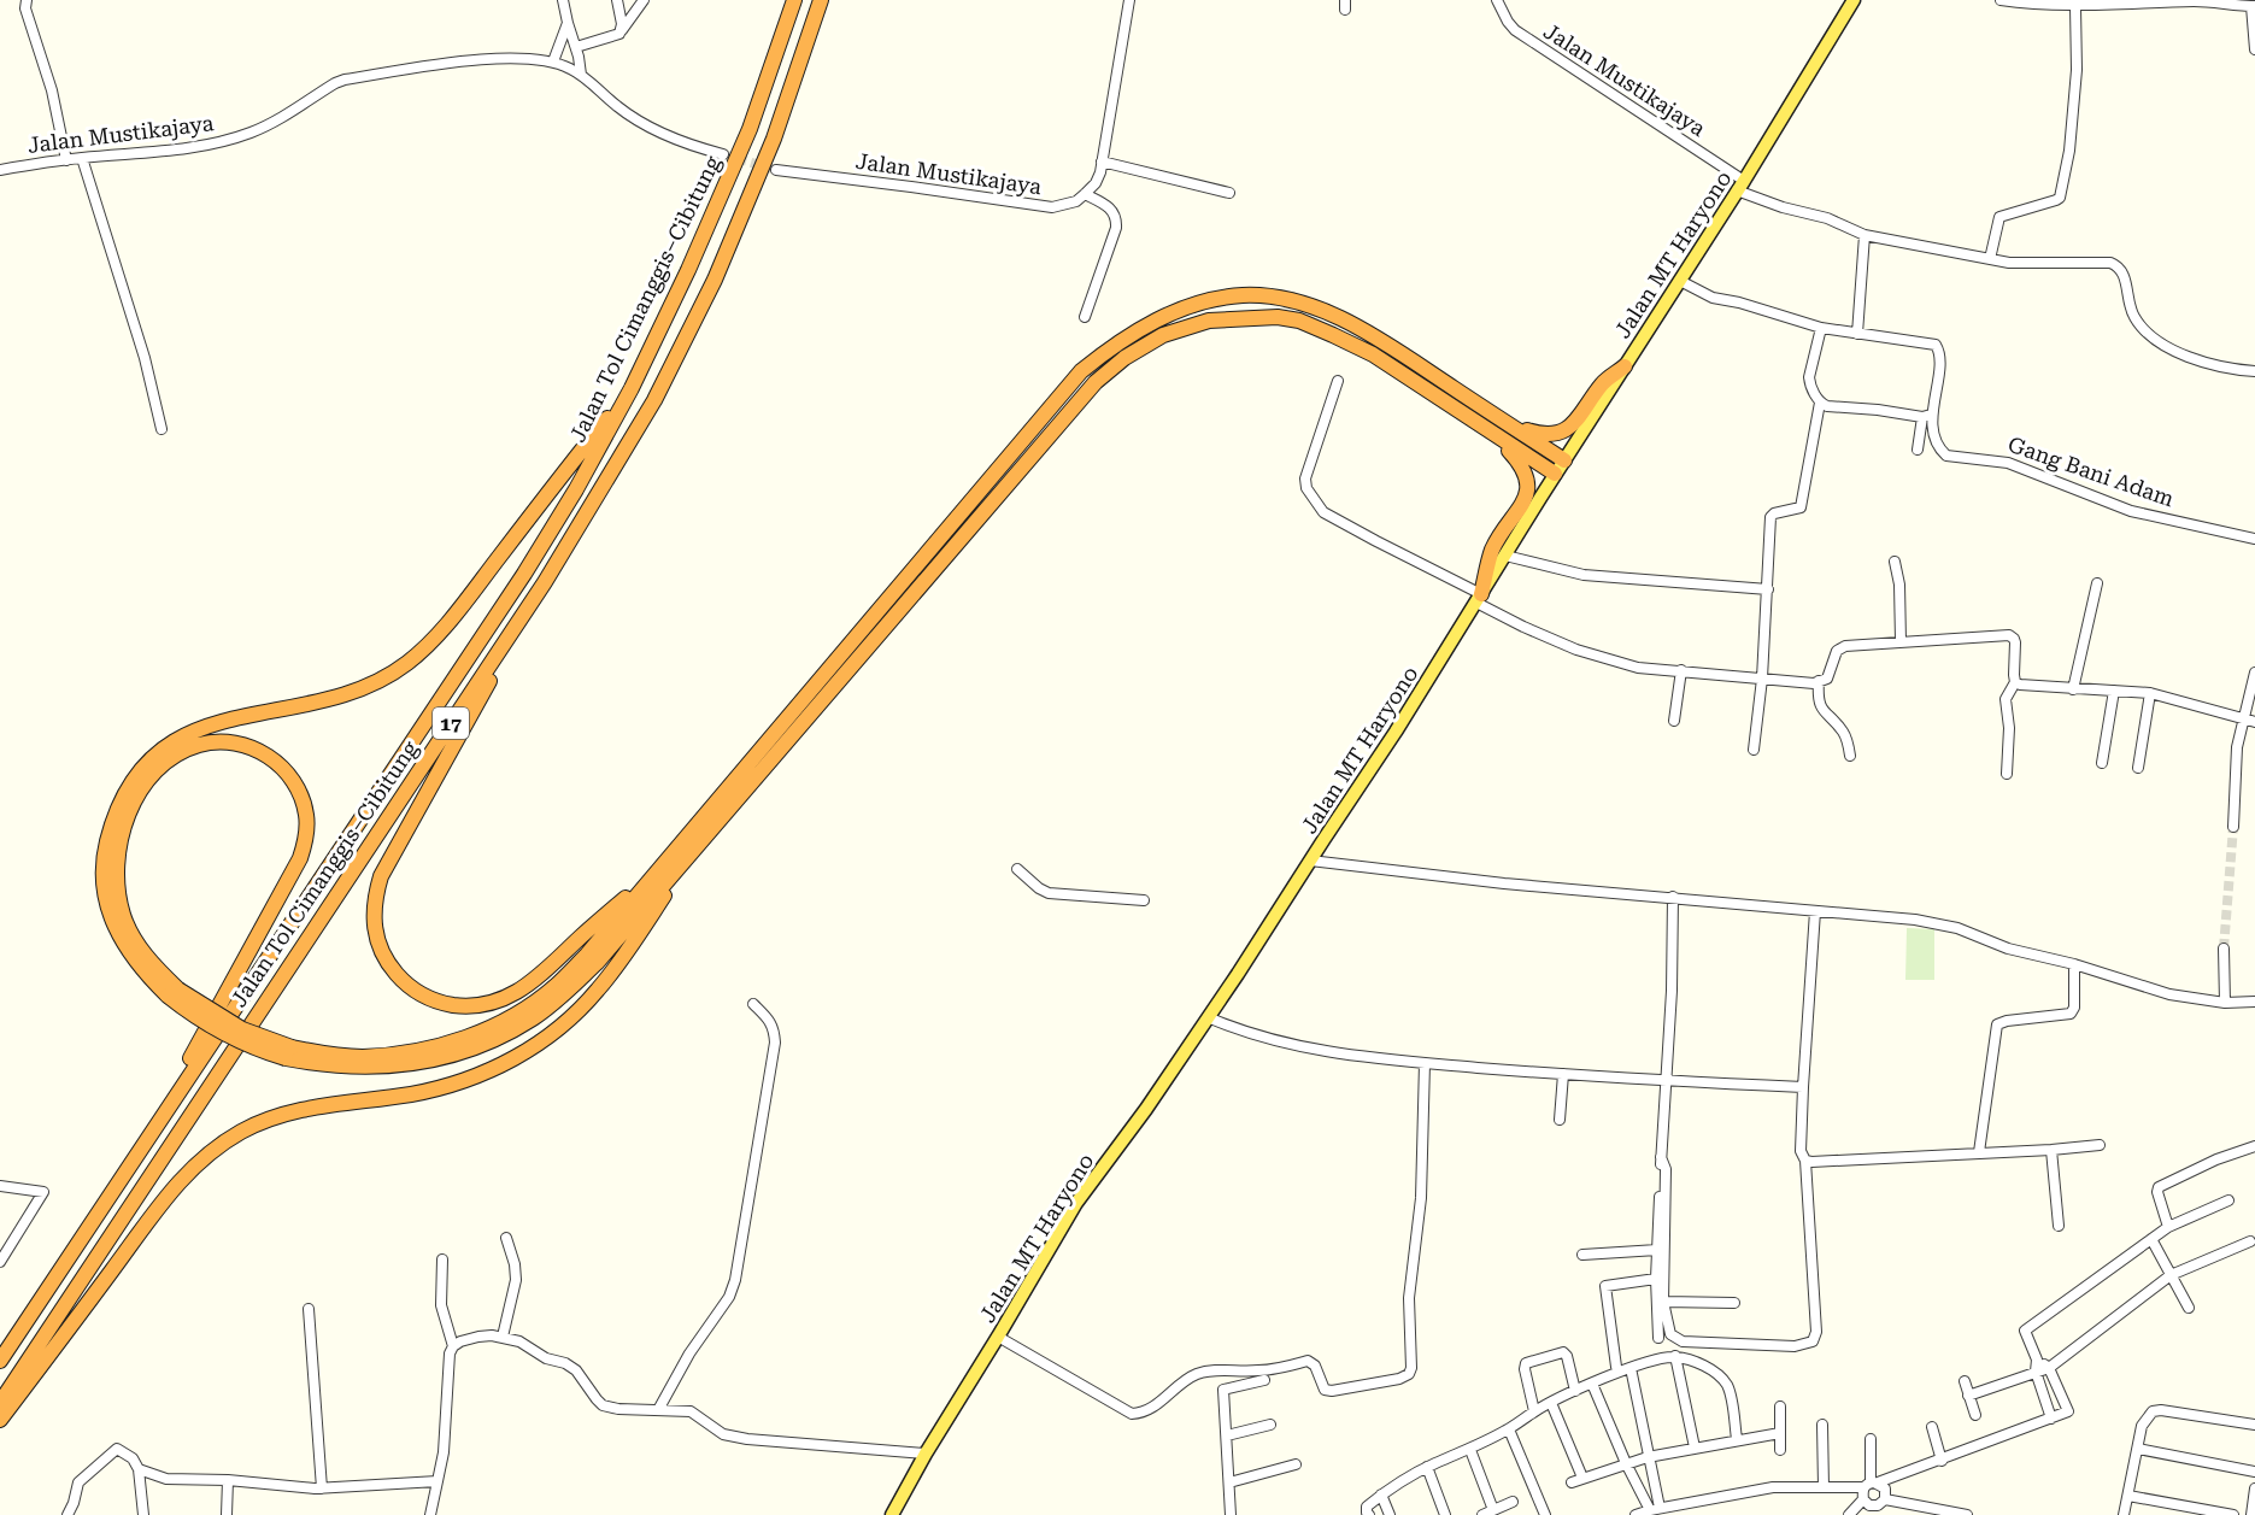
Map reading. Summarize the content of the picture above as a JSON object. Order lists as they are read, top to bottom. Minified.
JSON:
{"streets":{"highway":["Jalan Tol Cimanggis–Cibitung","17"],"main road":["Jalan MT Haryono"],"street":["Jalan Mustikajaya","Gang Bani Adam"]},"crossings":[["Jalan Mustikajaya","Jalan MT Haryono"],["Jalan MT Haryono","Gang Bani Adam"]]}
